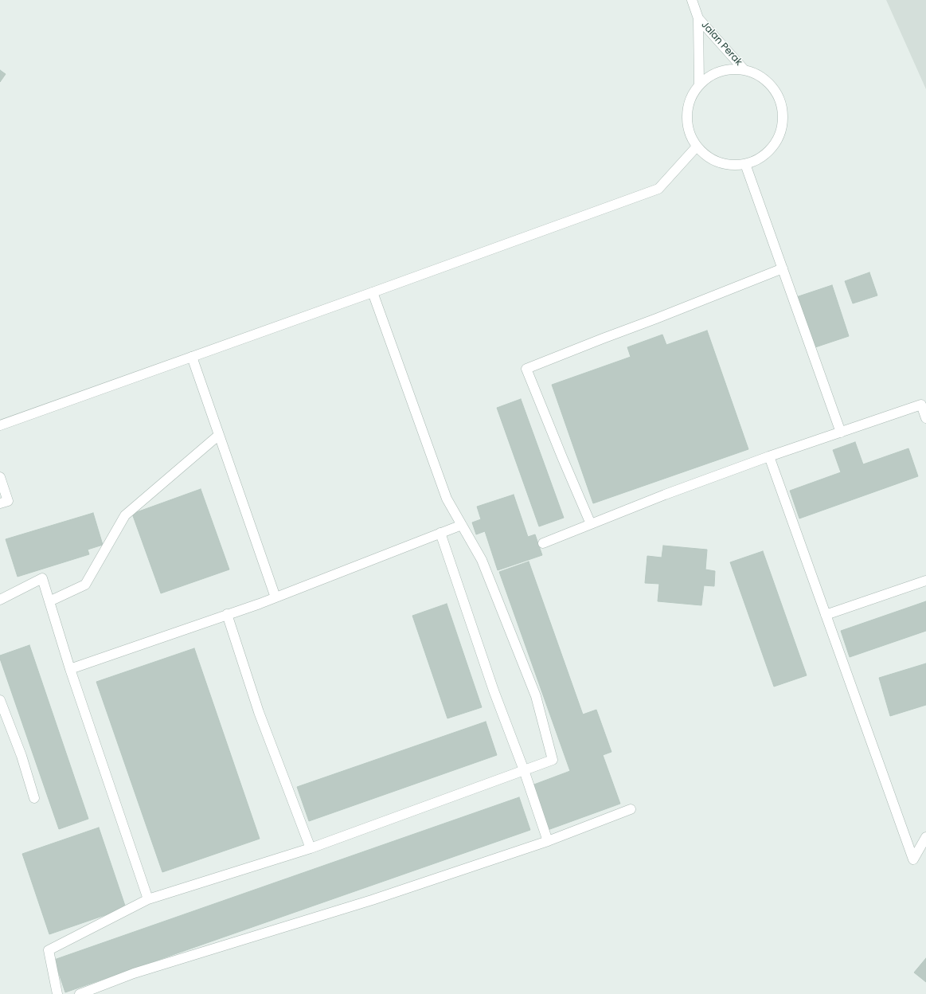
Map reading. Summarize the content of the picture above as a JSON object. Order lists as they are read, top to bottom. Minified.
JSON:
{"streets":{"street":["Jalan Perak"]}}
